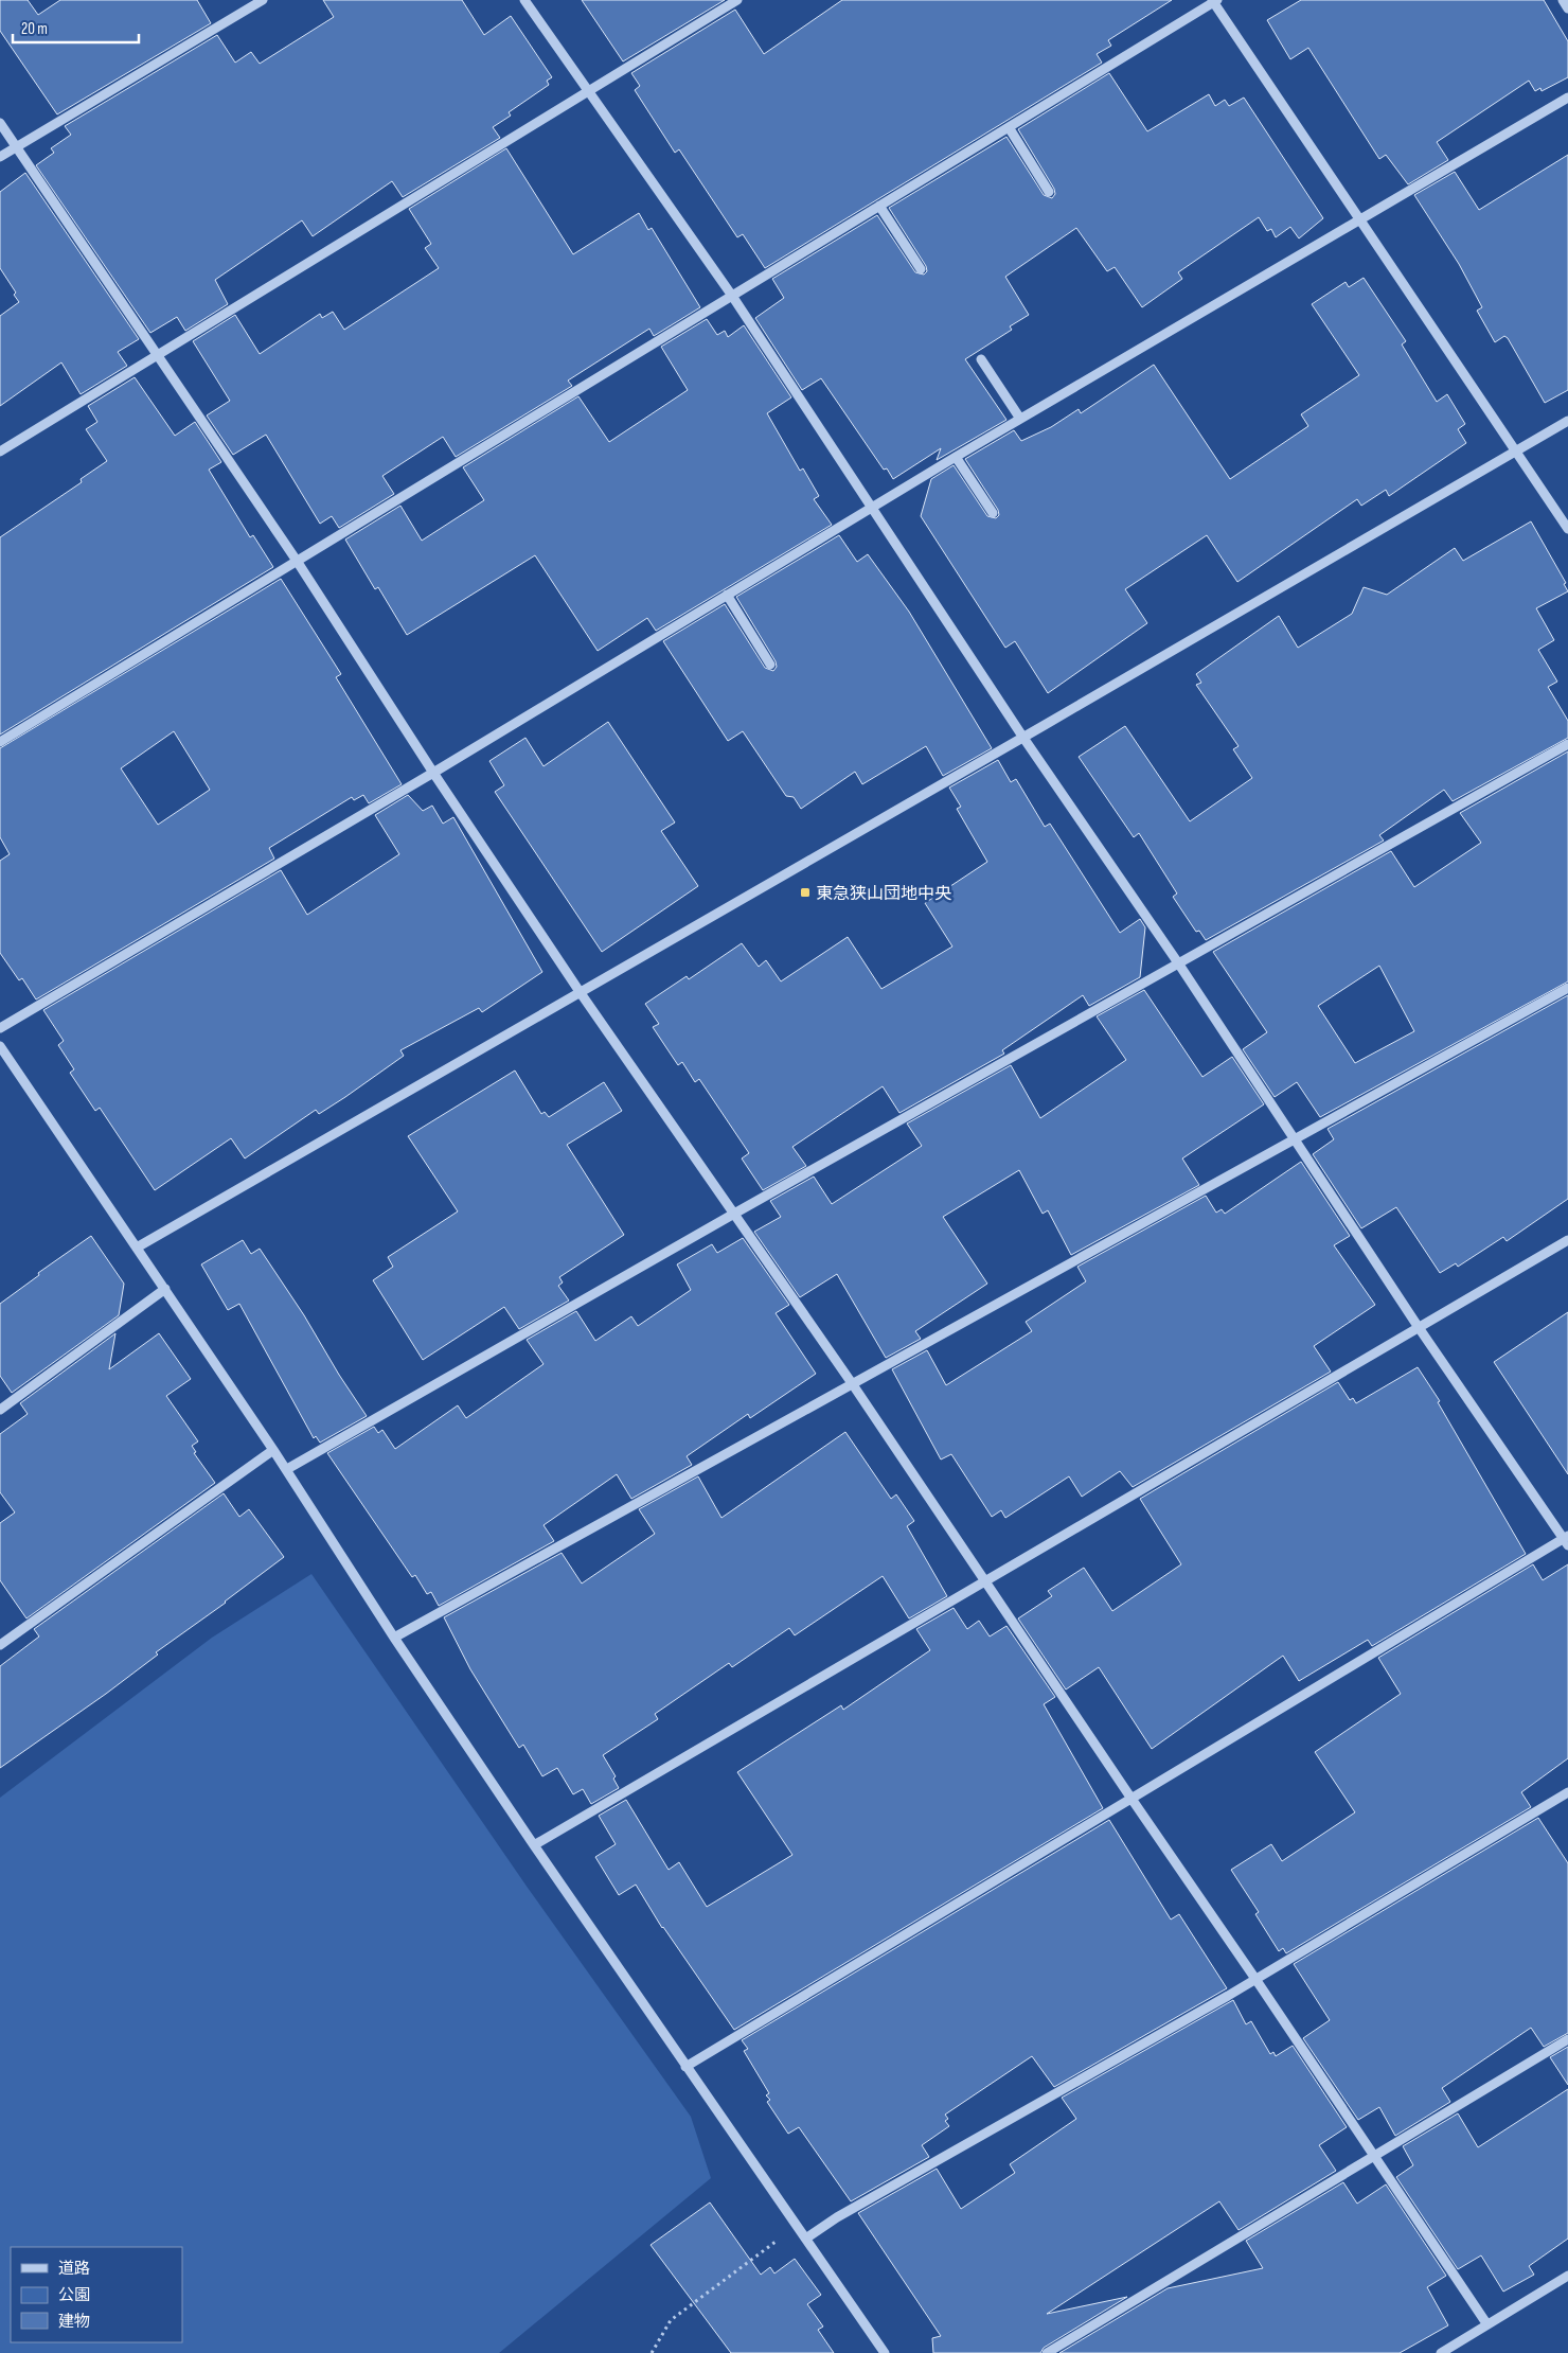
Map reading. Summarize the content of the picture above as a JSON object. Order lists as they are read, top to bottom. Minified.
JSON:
{"places":{"transit":["東急狭山団地中央"]},"legend":["道路","公園","建物"],"scale_bar":"20 m"}
